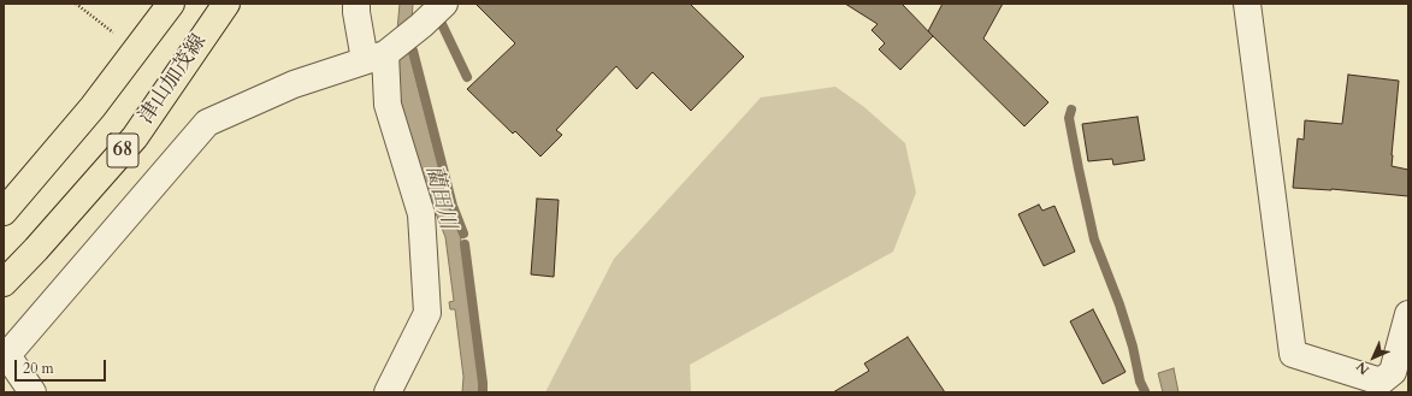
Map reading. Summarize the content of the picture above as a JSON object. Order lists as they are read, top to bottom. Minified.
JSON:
{"streets":{"main road":["津山加茂線","68"]},"water":["藺田川"],"scale_bar":"20 m","north":"bottom left"}
